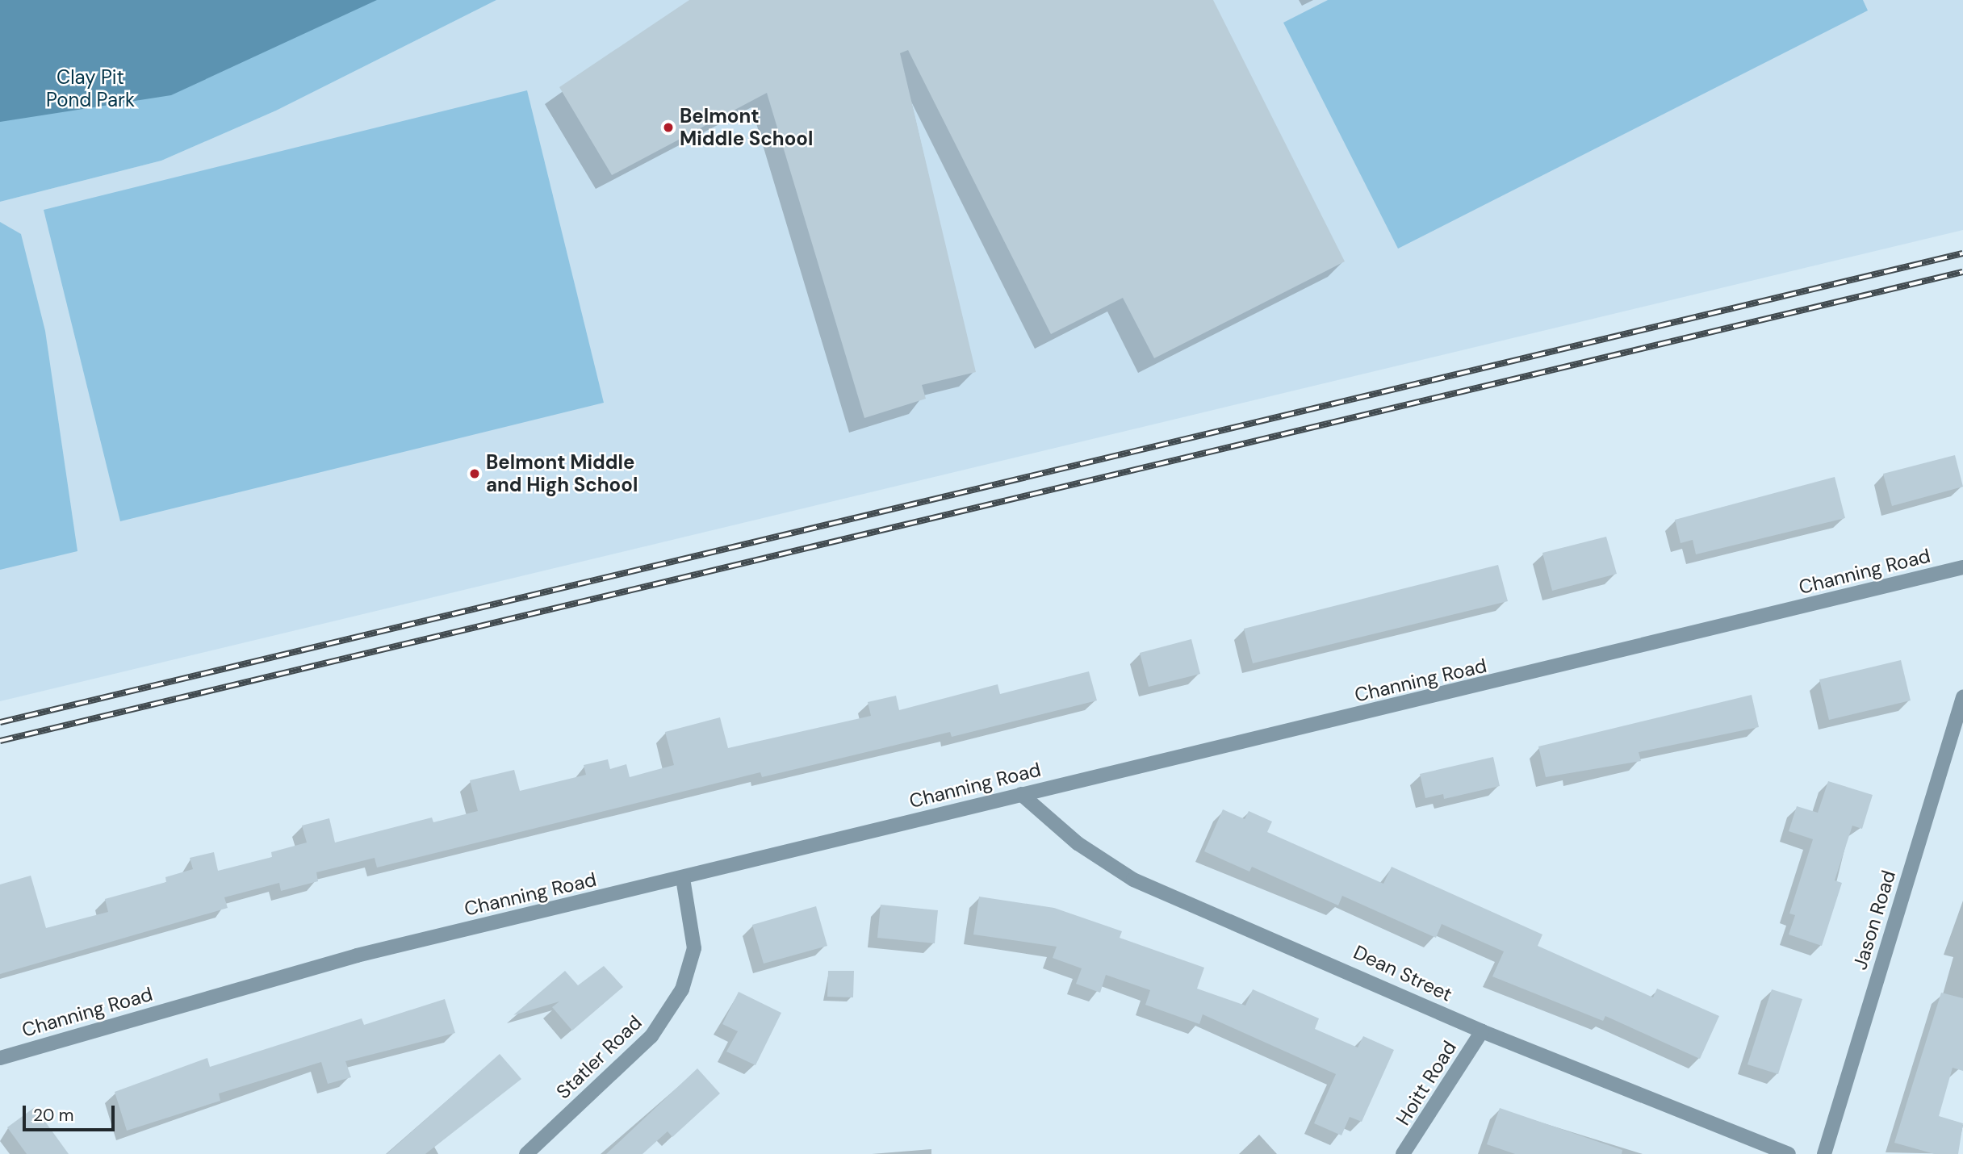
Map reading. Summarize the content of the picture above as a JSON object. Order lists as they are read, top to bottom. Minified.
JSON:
{"streets":{"street":["Channing Road","Jason Road","Dean Street","Statler Road","Hoitt Road"]},"crossings":[["Channing Road","Dean Street"],["Channing Road","Statler Road"],["Dean Street","Hoitt Road"]],"parks":["Clay Pit Pond Park"],"places":["Belmont Middle School","Belmont Middle and High School"],"scale_bar":"20 m"}
